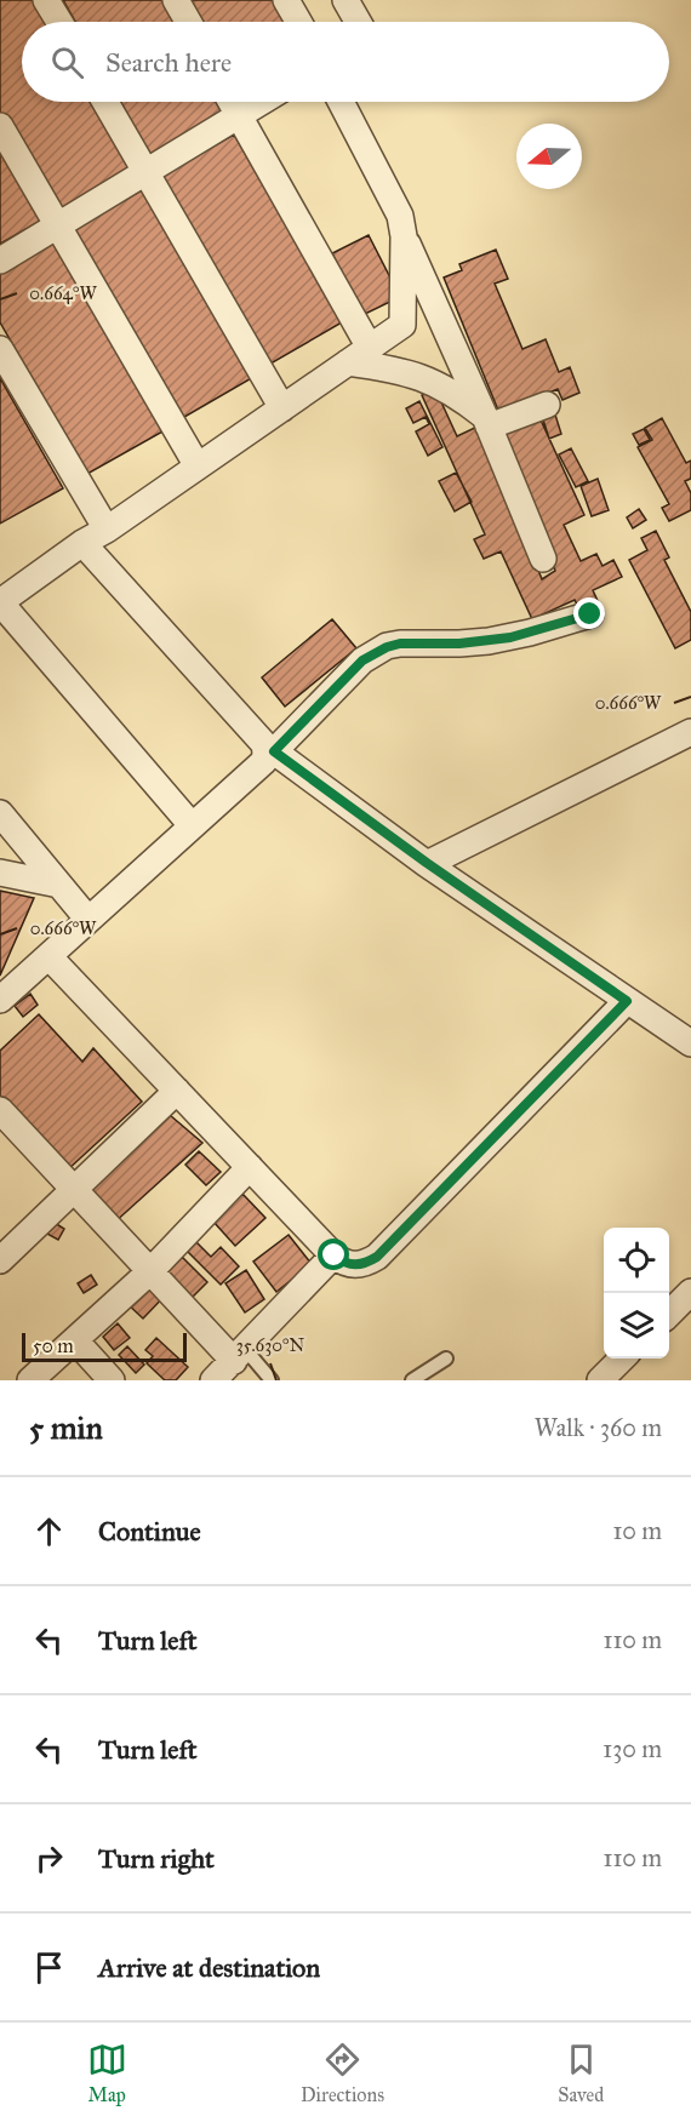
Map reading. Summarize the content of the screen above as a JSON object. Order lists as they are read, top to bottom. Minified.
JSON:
{"scale_bar":"50 m","north":"left","page":{"search":"Search here","scale":"50 m","heading":["5 min","Walk · 360 m"],"list":[["Continue","10 m"],["Turn left","110 m"],["Turn left","130 m"],["Turn right","110 m"],"Arrive at destination"],"nav":["Map","Directions","Saved"]},"coordinates":["0.664°W","0.666°W","35.630°N"]}
